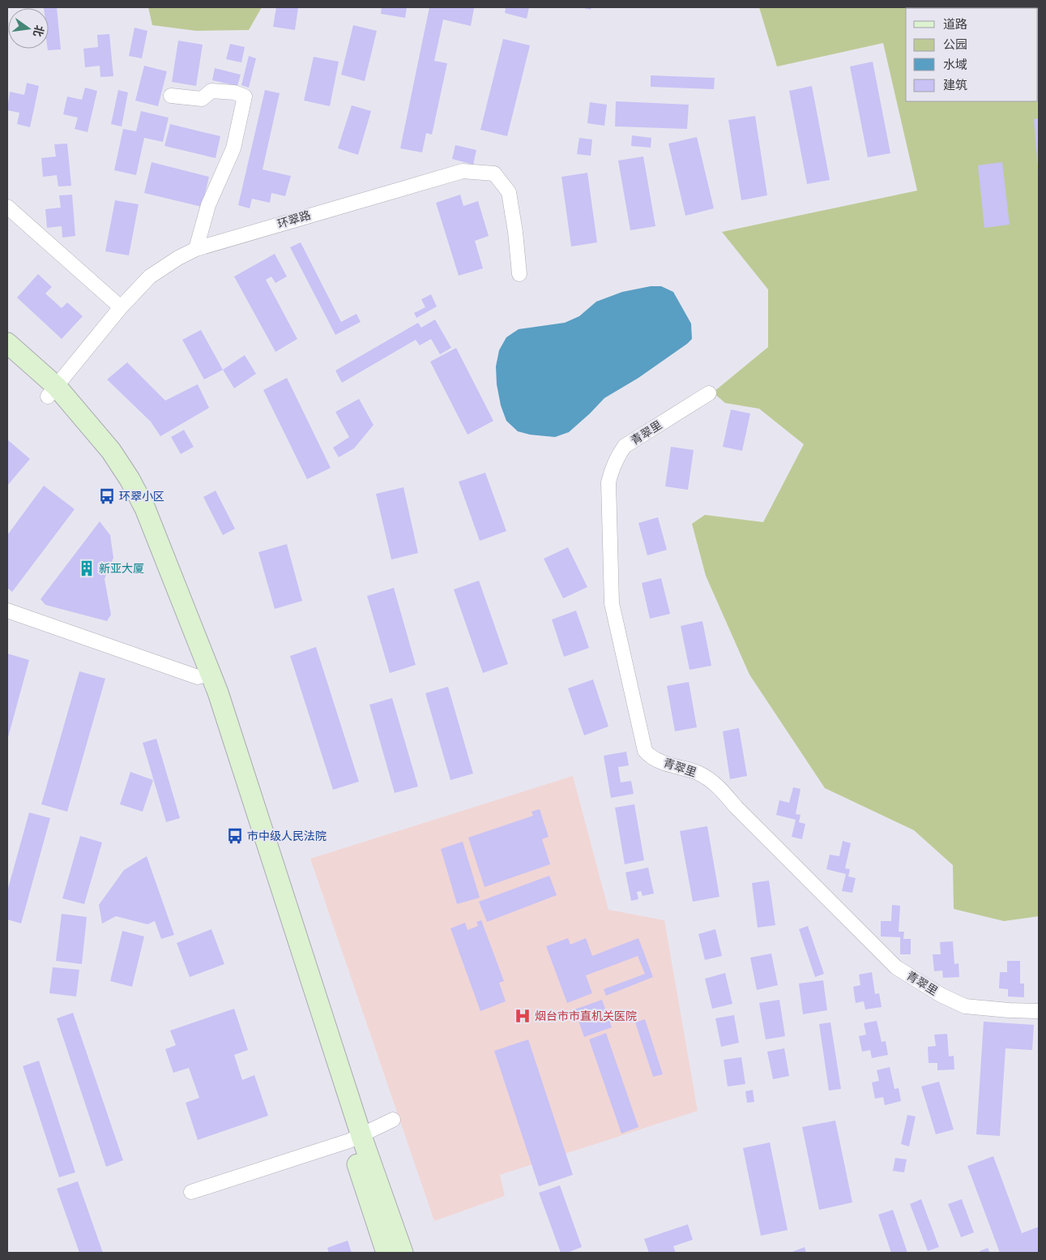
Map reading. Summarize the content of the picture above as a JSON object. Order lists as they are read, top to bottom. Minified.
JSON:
{"streets":{"street":["环翠路","青翠里"]},"places":{"bus stop":["环翠小区","市中级人民法院"],"building":["新亚大厦"],"hospital":["烟台市市直机关医院"]},"legend":["道路","公园","水域","建筑"],"north":"right"}
